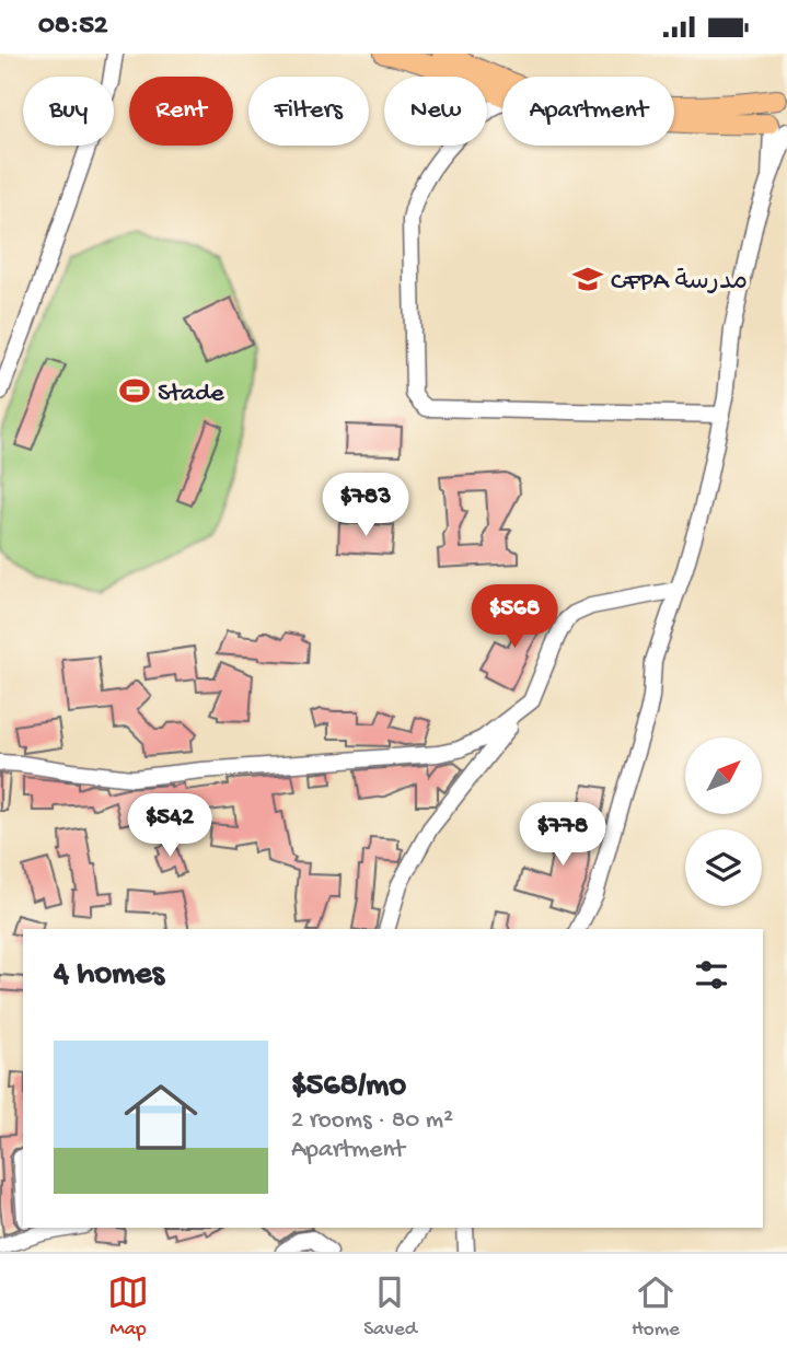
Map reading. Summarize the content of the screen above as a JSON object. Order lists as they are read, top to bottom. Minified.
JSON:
{"places":{"school or university":["CFPA مدرسة"],"sports":["Stade"]},"north":"top right","page":{"status":"08:52","chip":["Buy","Rent","Filters","New","Apartment"],"price":["$783","$568","$542","$778"],"heading":"4 homes","list":[{"name":"$568/mo","note":"2 rooms · 80 m² · Apartment"}],"tabs":["Map","Saved","Home"]}}
